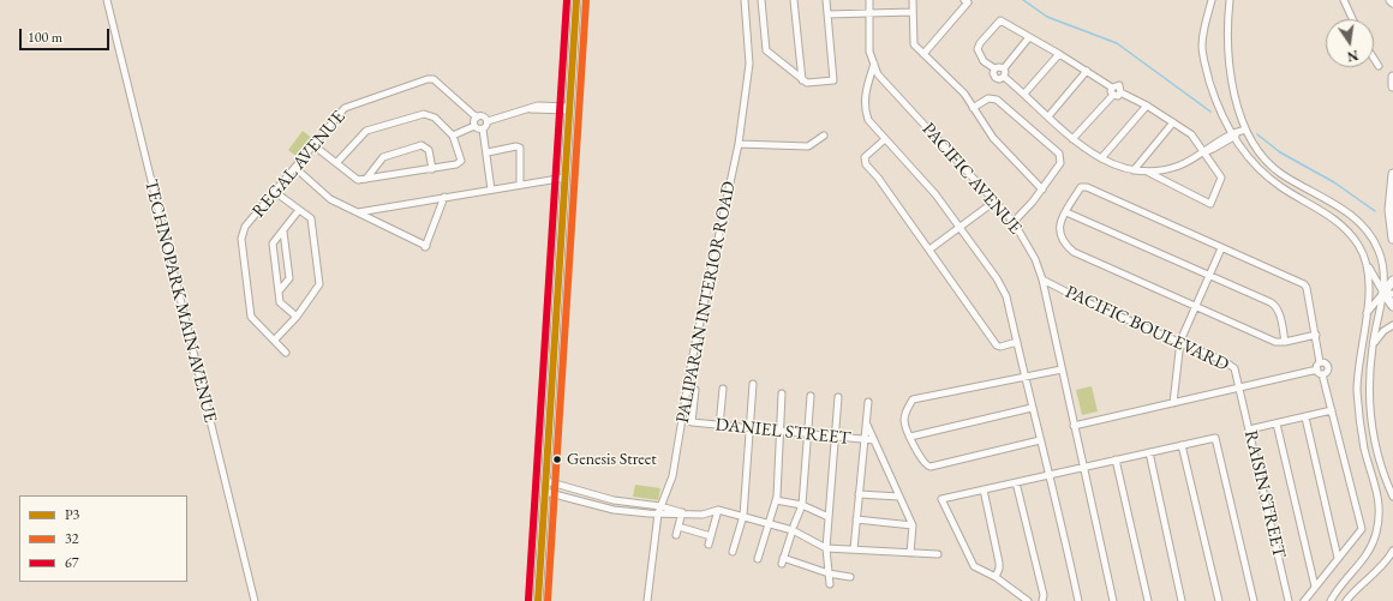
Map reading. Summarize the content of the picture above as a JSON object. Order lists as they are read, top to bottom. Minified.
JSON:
{"streets":{"street":["REGAL AVENUE","PACIFIC AVENUE","TECHNOPARK MAIN AVENUE","PALIPARAN INTERIOR ROAD","PACIFIC BOULEVARD","DANIEL STREET","RAISIN STREET"]},"crossings":[["PACIFIC AVENUE","PACIFIC BOULEVARD"],["PACIFIC BOULEVARD","RAISIN STREET"]],"places":["Genesis Street"],"lines":["transit line P3","transit line 67","transit line 32"],"legend":["P3","32","67"],"scale_bar":"100 m","north":"bottom"}
